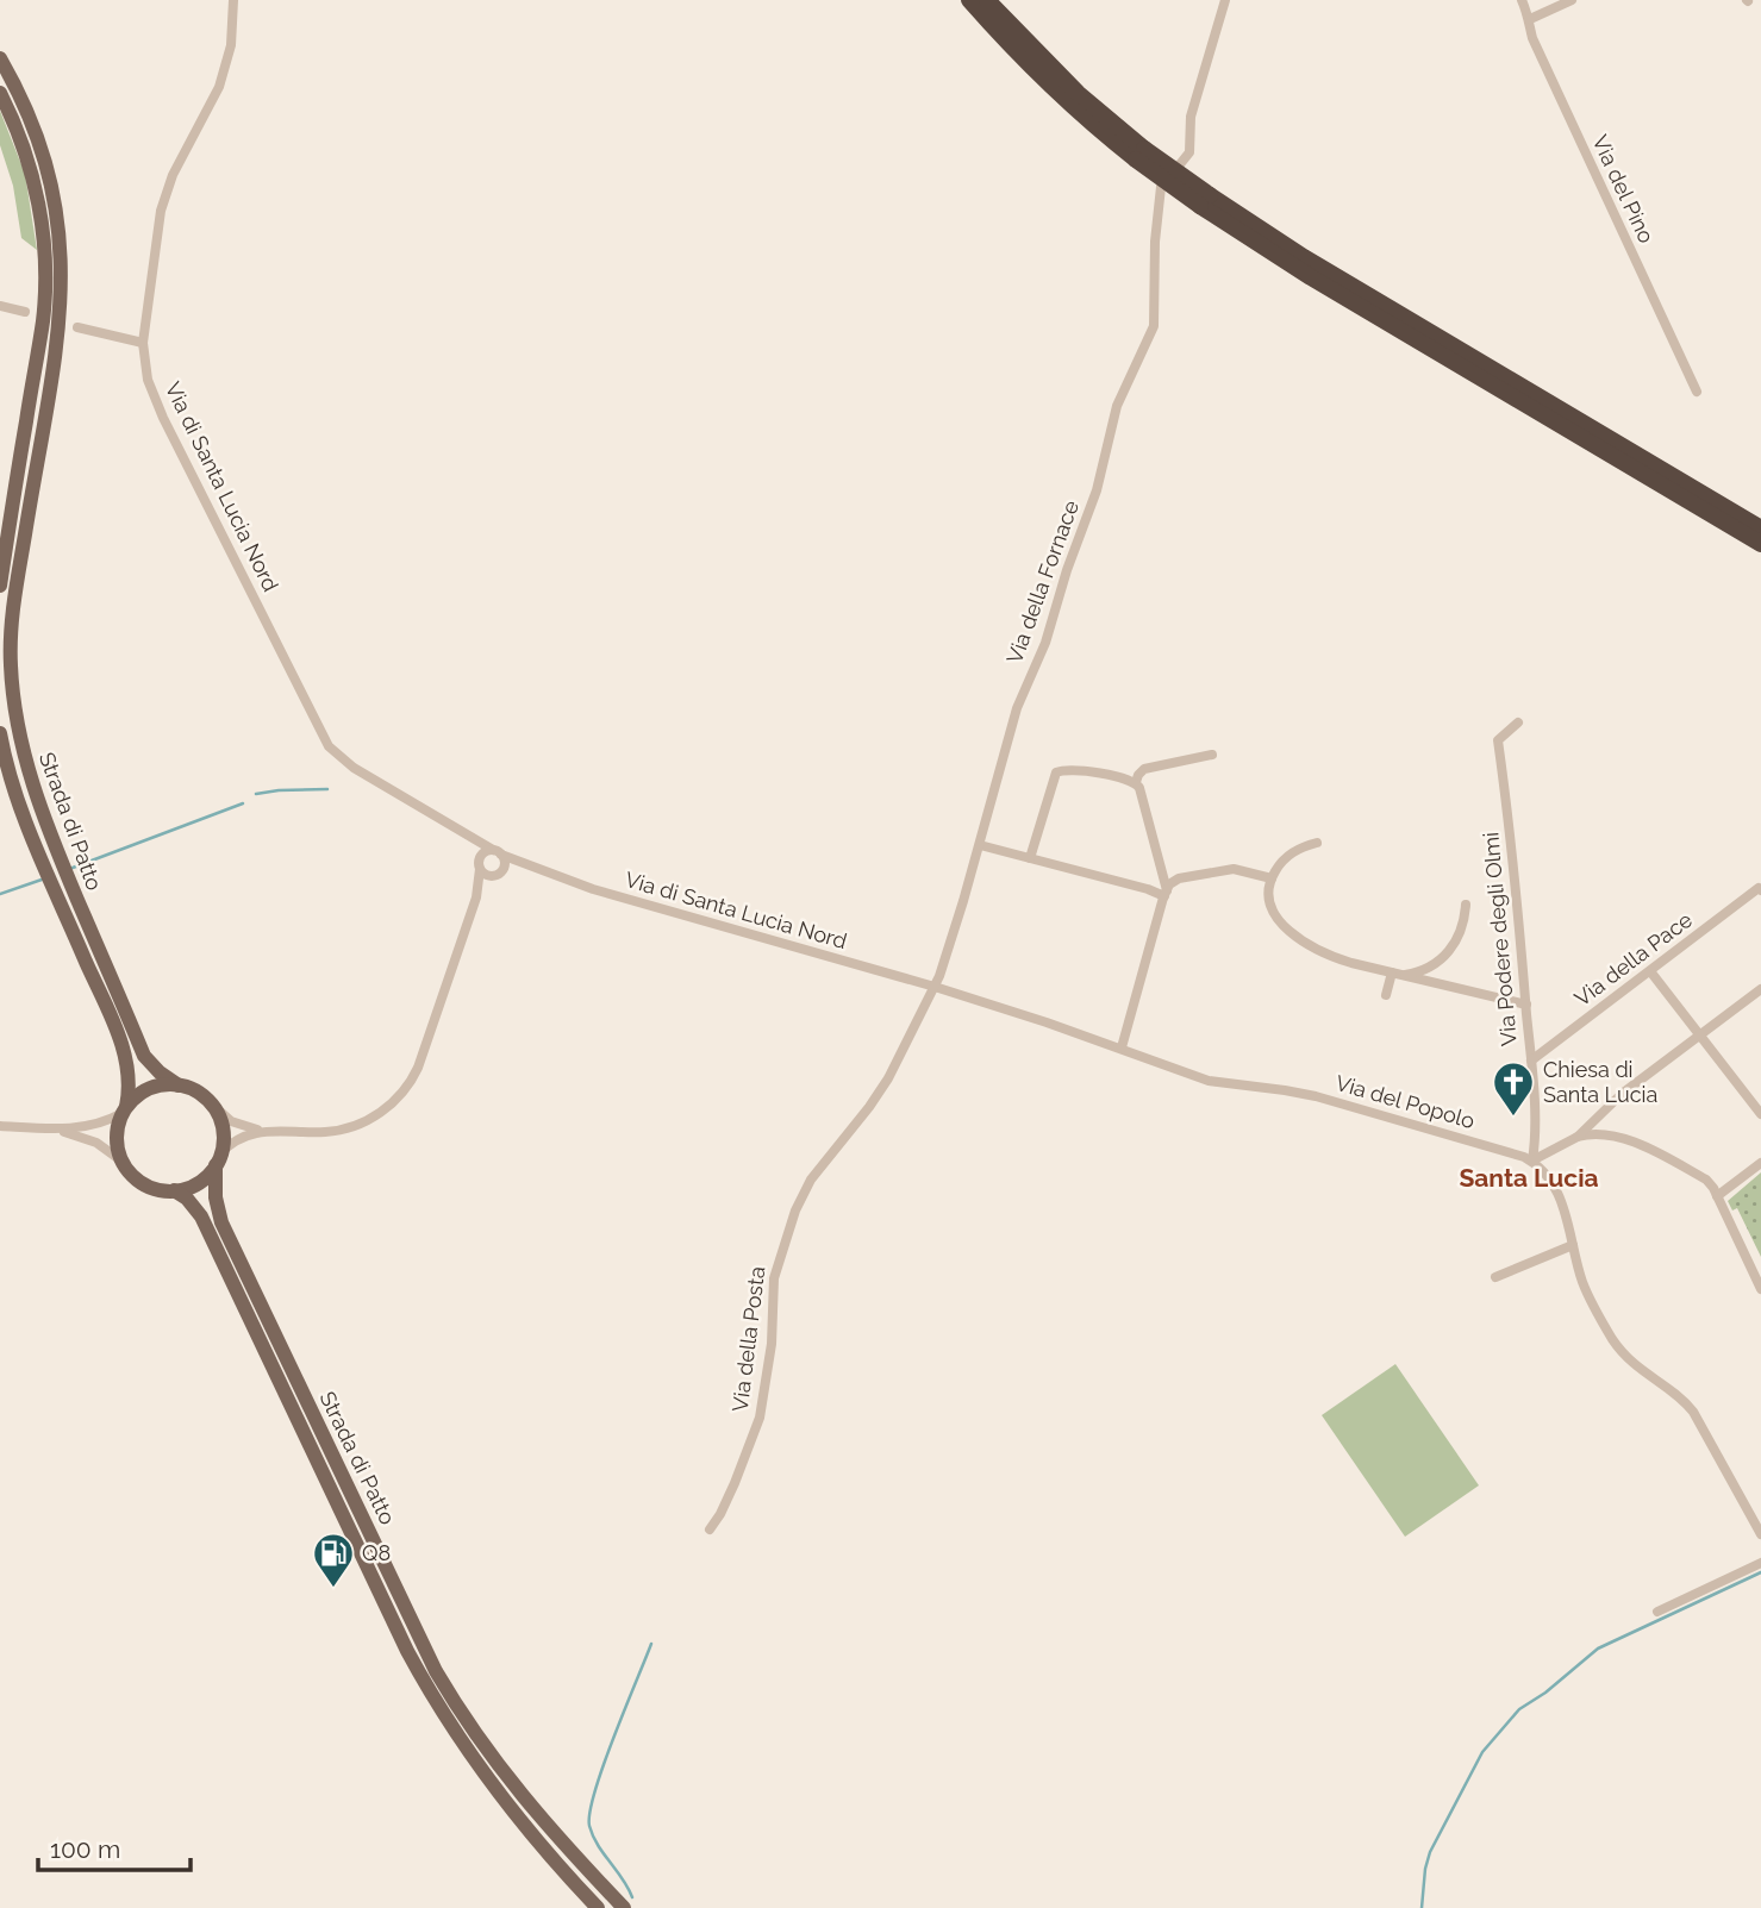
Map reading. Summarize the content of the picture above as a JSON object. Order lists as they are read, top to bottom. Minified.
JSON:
{"streets":{"main road":["Strada di Patto"],"street":["Via del Pino","Via di Santa Lucia Nord","Via della Fornace","Via Podere degli Olmi","Via della Pace","Via del Popolo","Via della Posta"]},"crossings":[["Via di Santa Lucia Nord","Via della Fornace"],["Via di Santa Lucia Nord","Via del Popolo"],["Via di Santa Lucia Nord","Via della Posta"],["Via della Fornace","Via del Popolo"],["Via della Fornace","Via della Posta"],["Via Podere degli Olmi","Via della Pace"],["Via Podere degli Olmi","Via del Popolo"],["Via del Popolo","Via della Posta"]],"districts":["Santa Lucia"],"places":{"church":["Chiesa di Santa Lucia"],"fuel station":["Q8"]},"scale_bar":"100 m"}
